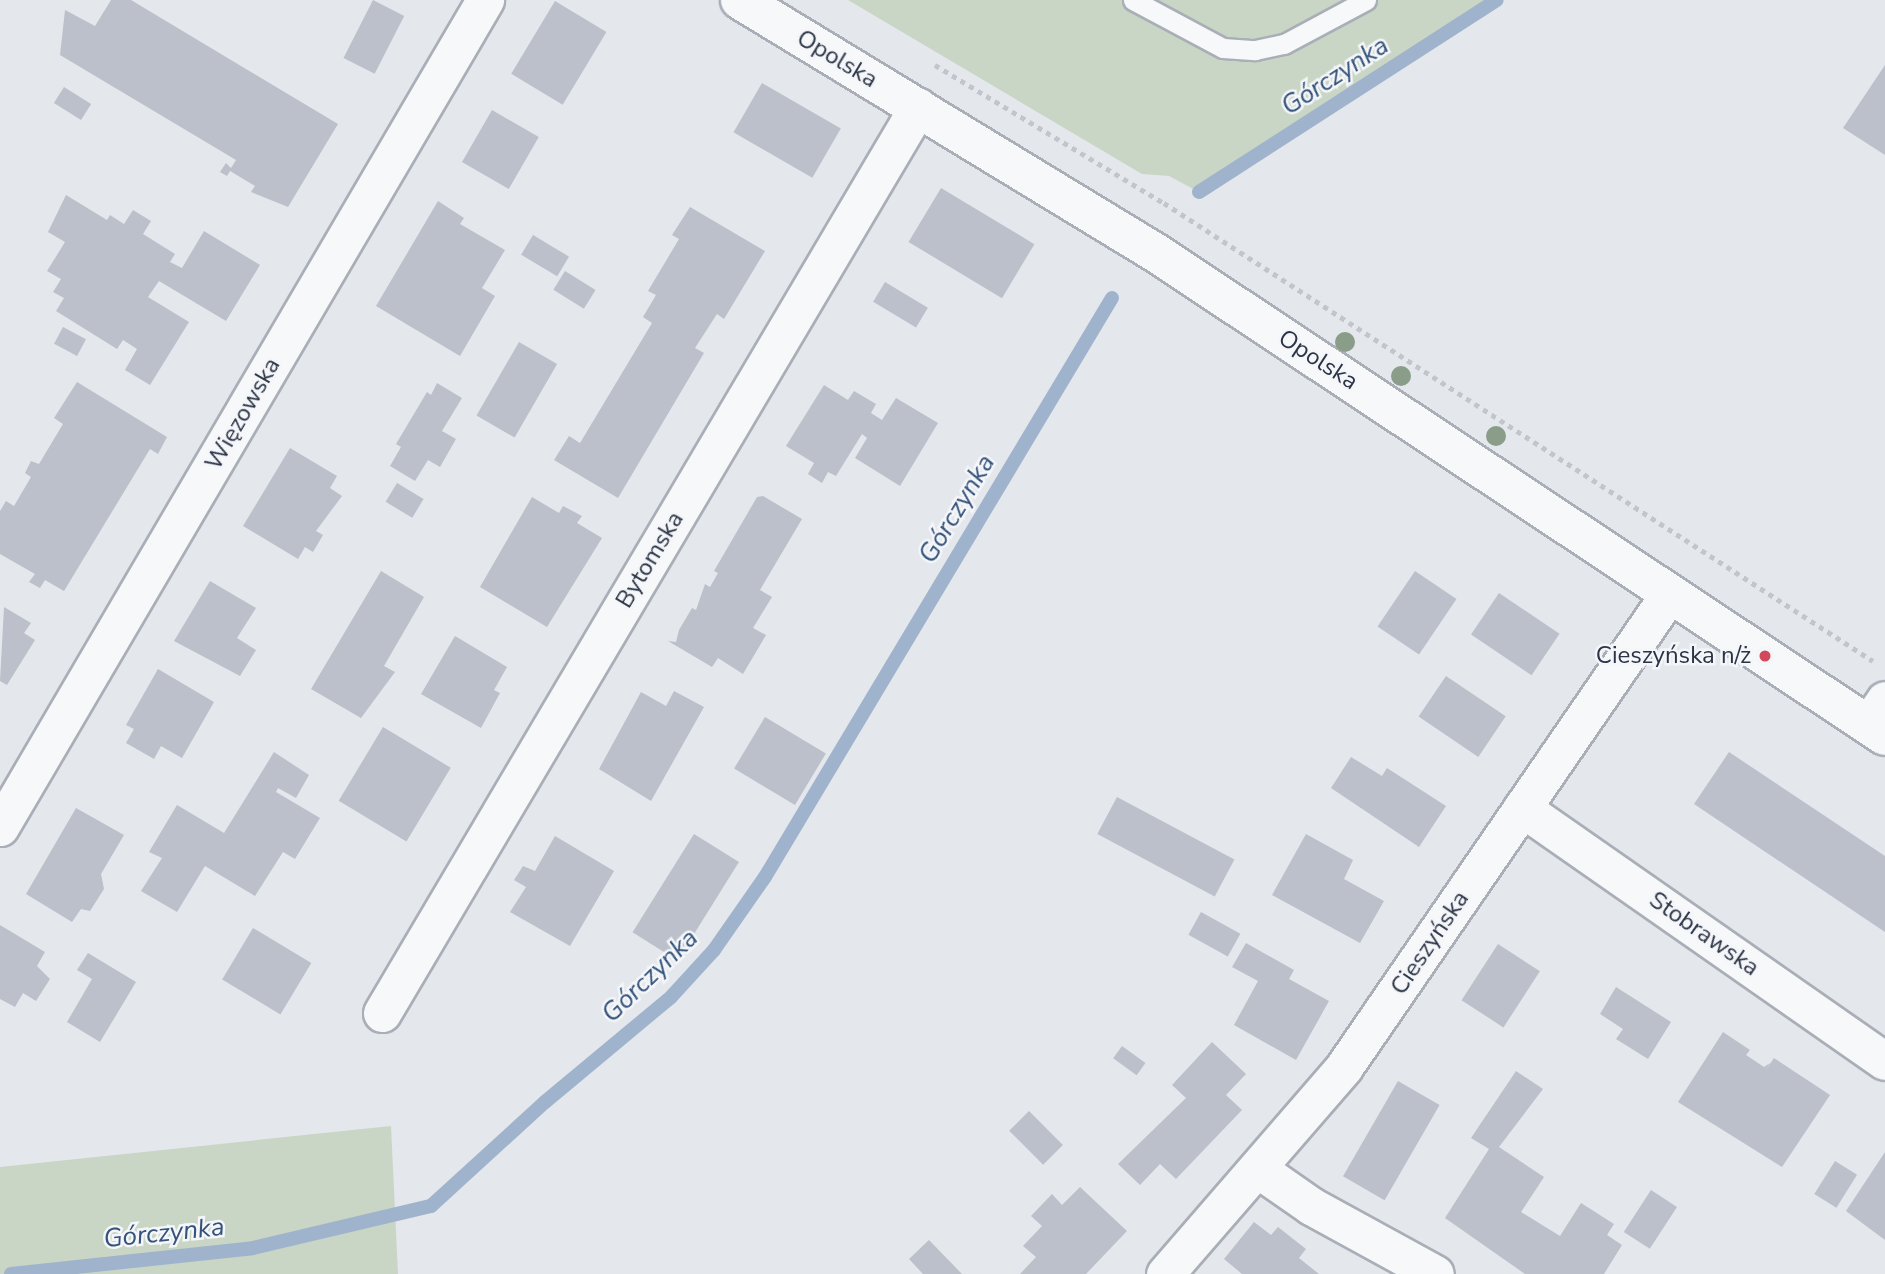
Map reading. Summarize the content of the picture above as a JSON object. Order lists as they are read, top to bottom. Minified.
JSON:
{"streets":{"street":["Opolska","Więzowska","Bytomska","Stobrawska","Cieszyńska"]},"crossings":[["Opolska","Bytomska"],["Opolska","Cieszyńska"],["Stobrawska","Cieszyńska"]],"water":["Górczynka"],"places":["Cieszyńska n/ż"]}
